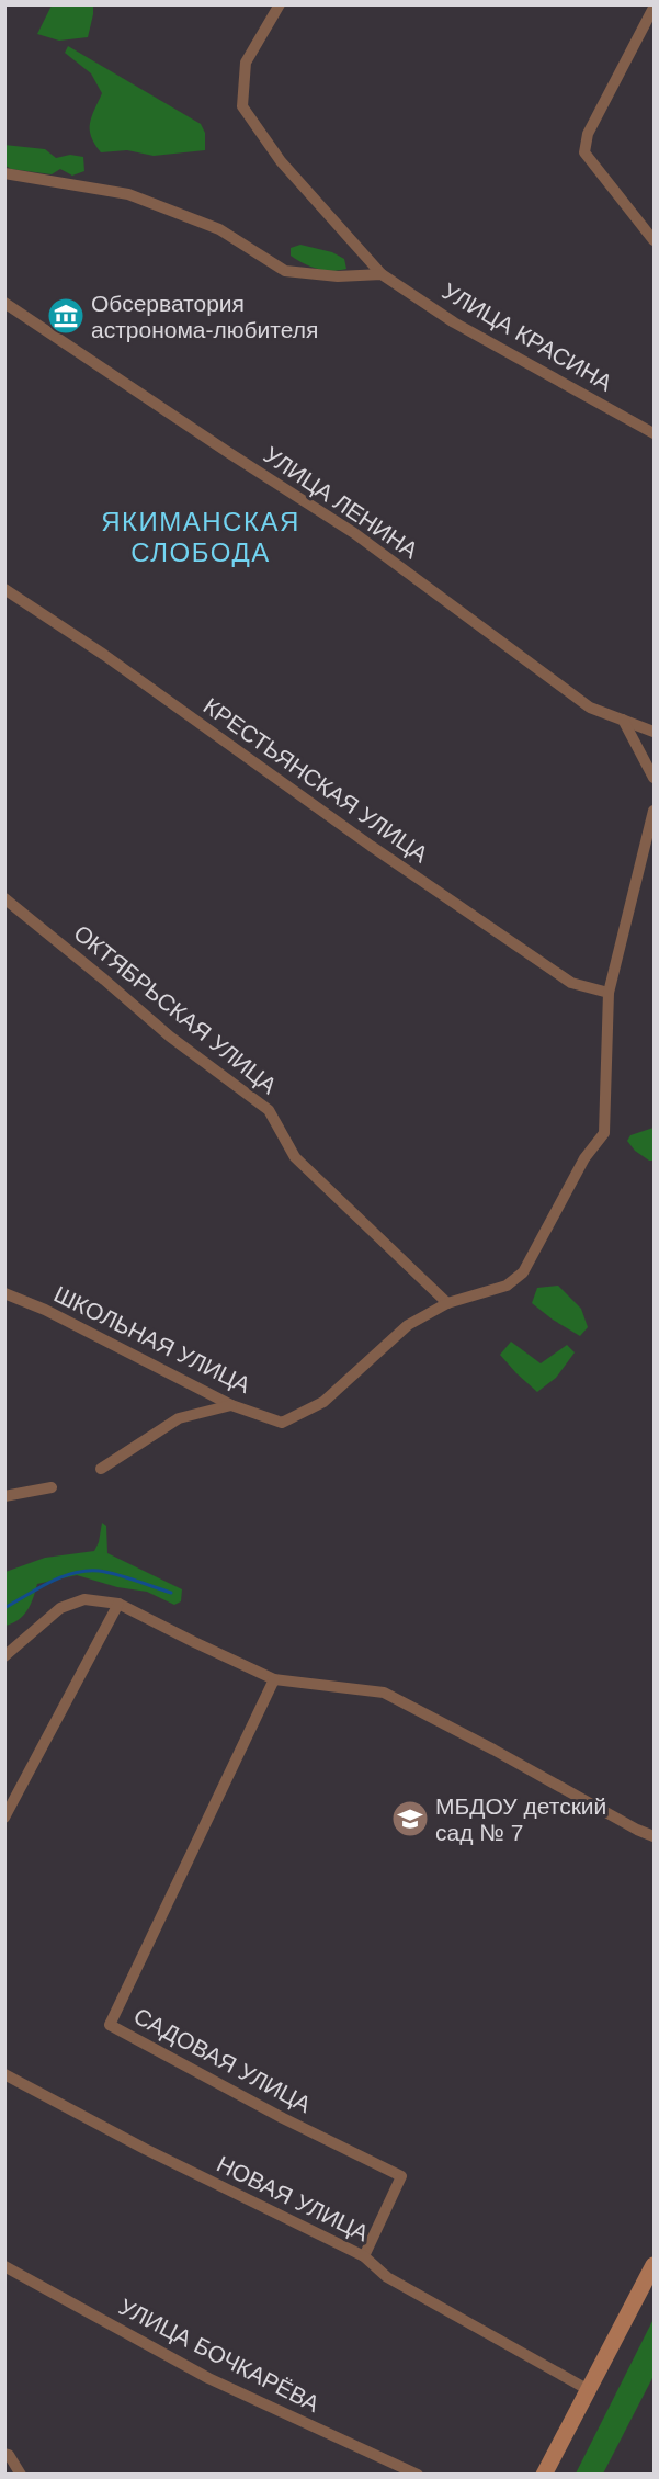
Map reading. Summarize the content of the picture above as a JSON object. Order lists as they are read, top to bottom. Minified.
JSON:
{"streets":{"street":["УЛИЦА КРАСИНА","УЛИЦА ЛЕНИНА","КРЕСТЬЯНСКАЯ УЛИЦА","ОКТЯБРЬСКАЯ УЛИЦА","ШКОЛЬНАЯ УЛИЦА","САДОВАЯ УЛИЦА","НОВАЯ УЛИЦА","УЛИЦА БОЧКАРЁВА"]},"crossings":[["ОКТЯБРЬСКАЯ УЛИЦА","ШКОЛЬНАЯ УЛИЦА"],["САДОВАЯ УЛИЦА","НОВАЯ УЛИЦА"]],"districts":["ЯКИМАНСКАЯ СЛОБОДА"],"places":{"museum":["Обсерватория астронома-любителя"],"school or university":["МБДОУ детский сад № 7"]}}
